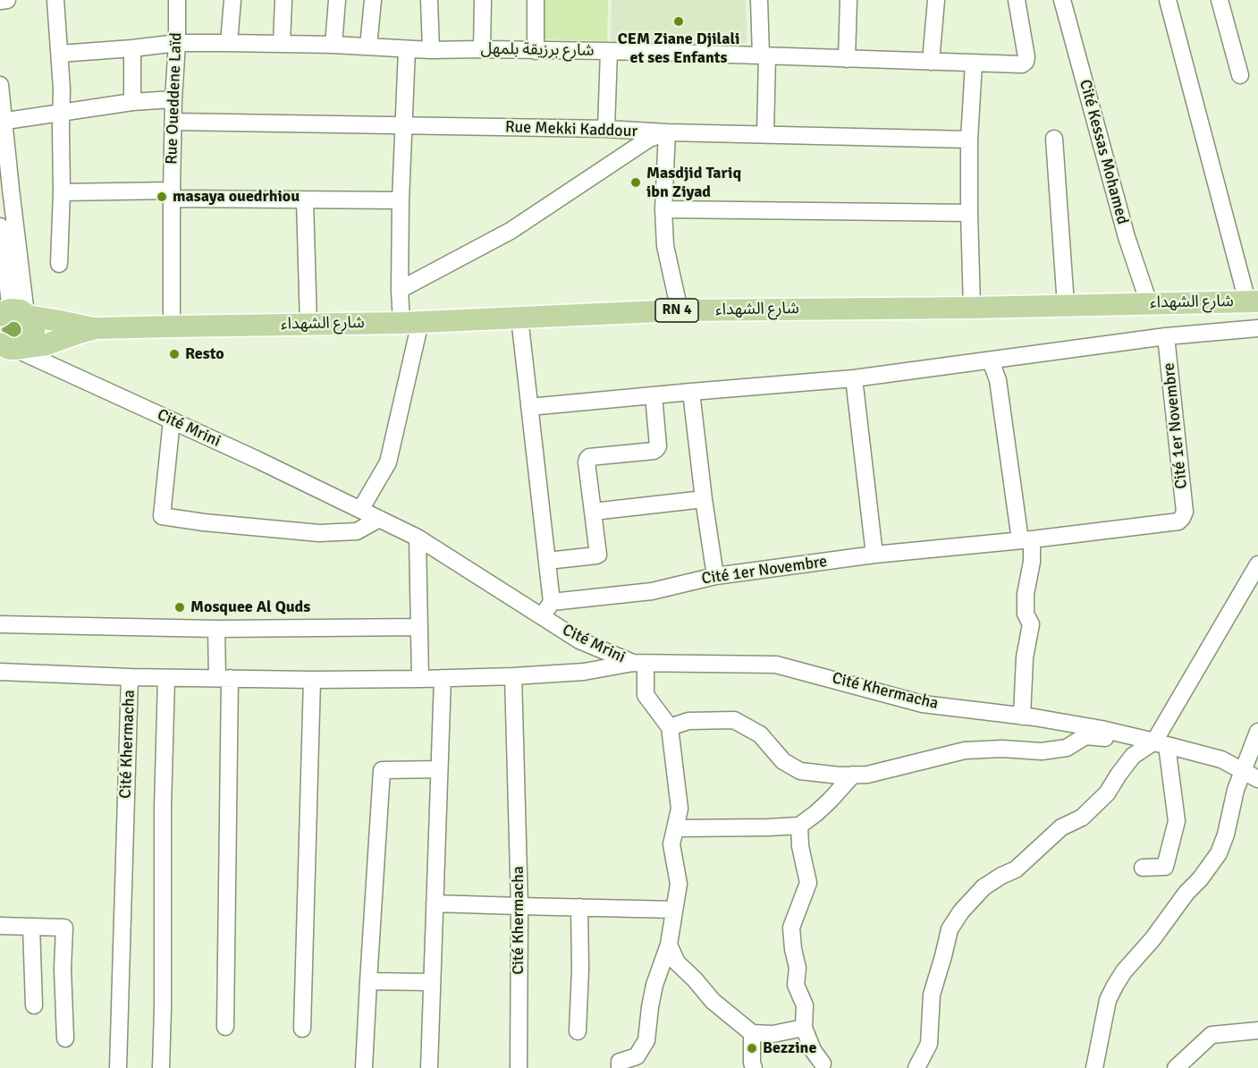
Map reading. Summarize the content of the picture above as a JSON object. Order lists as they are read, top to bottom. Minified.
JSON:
{"streets":{"main road":["شارع الشهداء","RN 4"],"street":["شارع برزيقة بلمهل","Rue Oueddene Laïd","Rue Mekki Kaddour","Cité Kessas Mohamed","Cité 1er Novembre","Cité Mrini","Cité Khermacha"]},"crossings":[["شارع برزيقة بلمهل","Rue Oueddene Laïd"],["Rue Oueddene Laïd","Rue Mekki Kaddour"],["Rue Oueddene Laïd","شارع الشهداء"],["Cité Kessas Mohamed","شارع الشهداء"],["شارع الشهداء","RN 4"],["RN 4","Cité Mrini"],["Cité Mrini","Cité Khermacha"]],"places":["CEM Ziane Djilali et ses Enfants","Masdjid Tariq ibn Ziyad","masaya ouedrhiou","Resto","Mosquee Al Quds","Bezzine"]}
